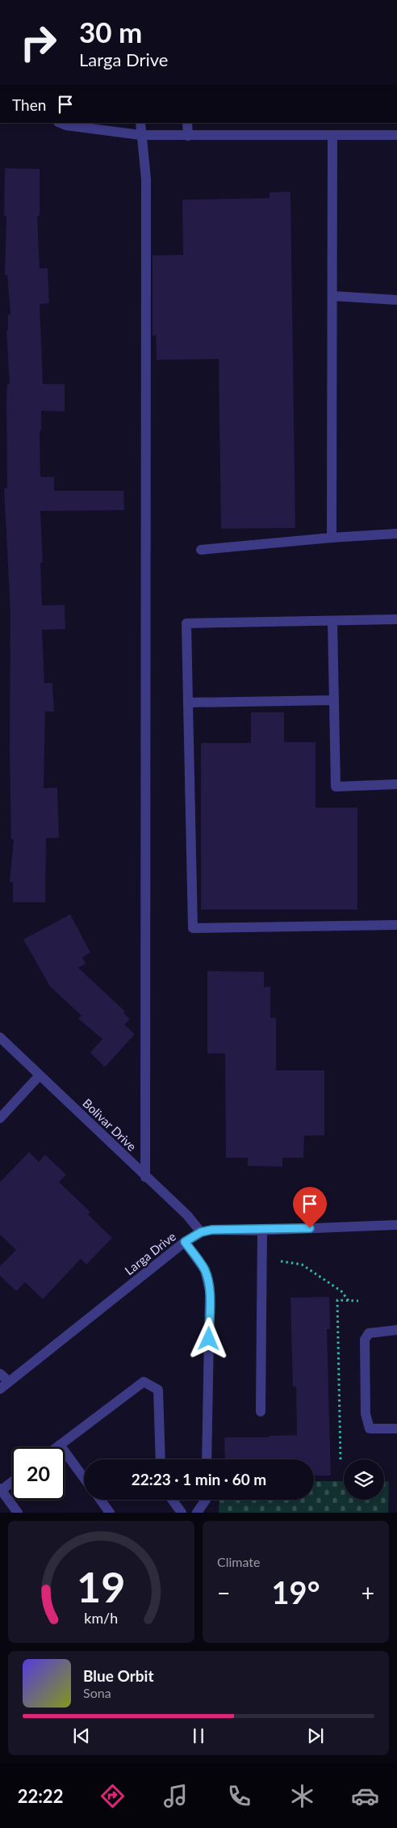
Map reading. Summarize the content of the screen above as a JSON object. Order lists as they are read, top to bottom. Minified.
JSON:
{"streets":{"street":["Bolivar Drive","Larga Drive"]},"crossings":[["Bolivar Drive","Larga Drive"]],"page":{"turn":["30 m","Larga Drive"],"then":"Then","limit":"20","trip":"22:23 · 1 min · 60 m","tile":"Climate","heat":["−","19°","+"],"song":["Blue Orbit","Sona"],"tabs":"22:22","gauge":["19","km/h"]}}
